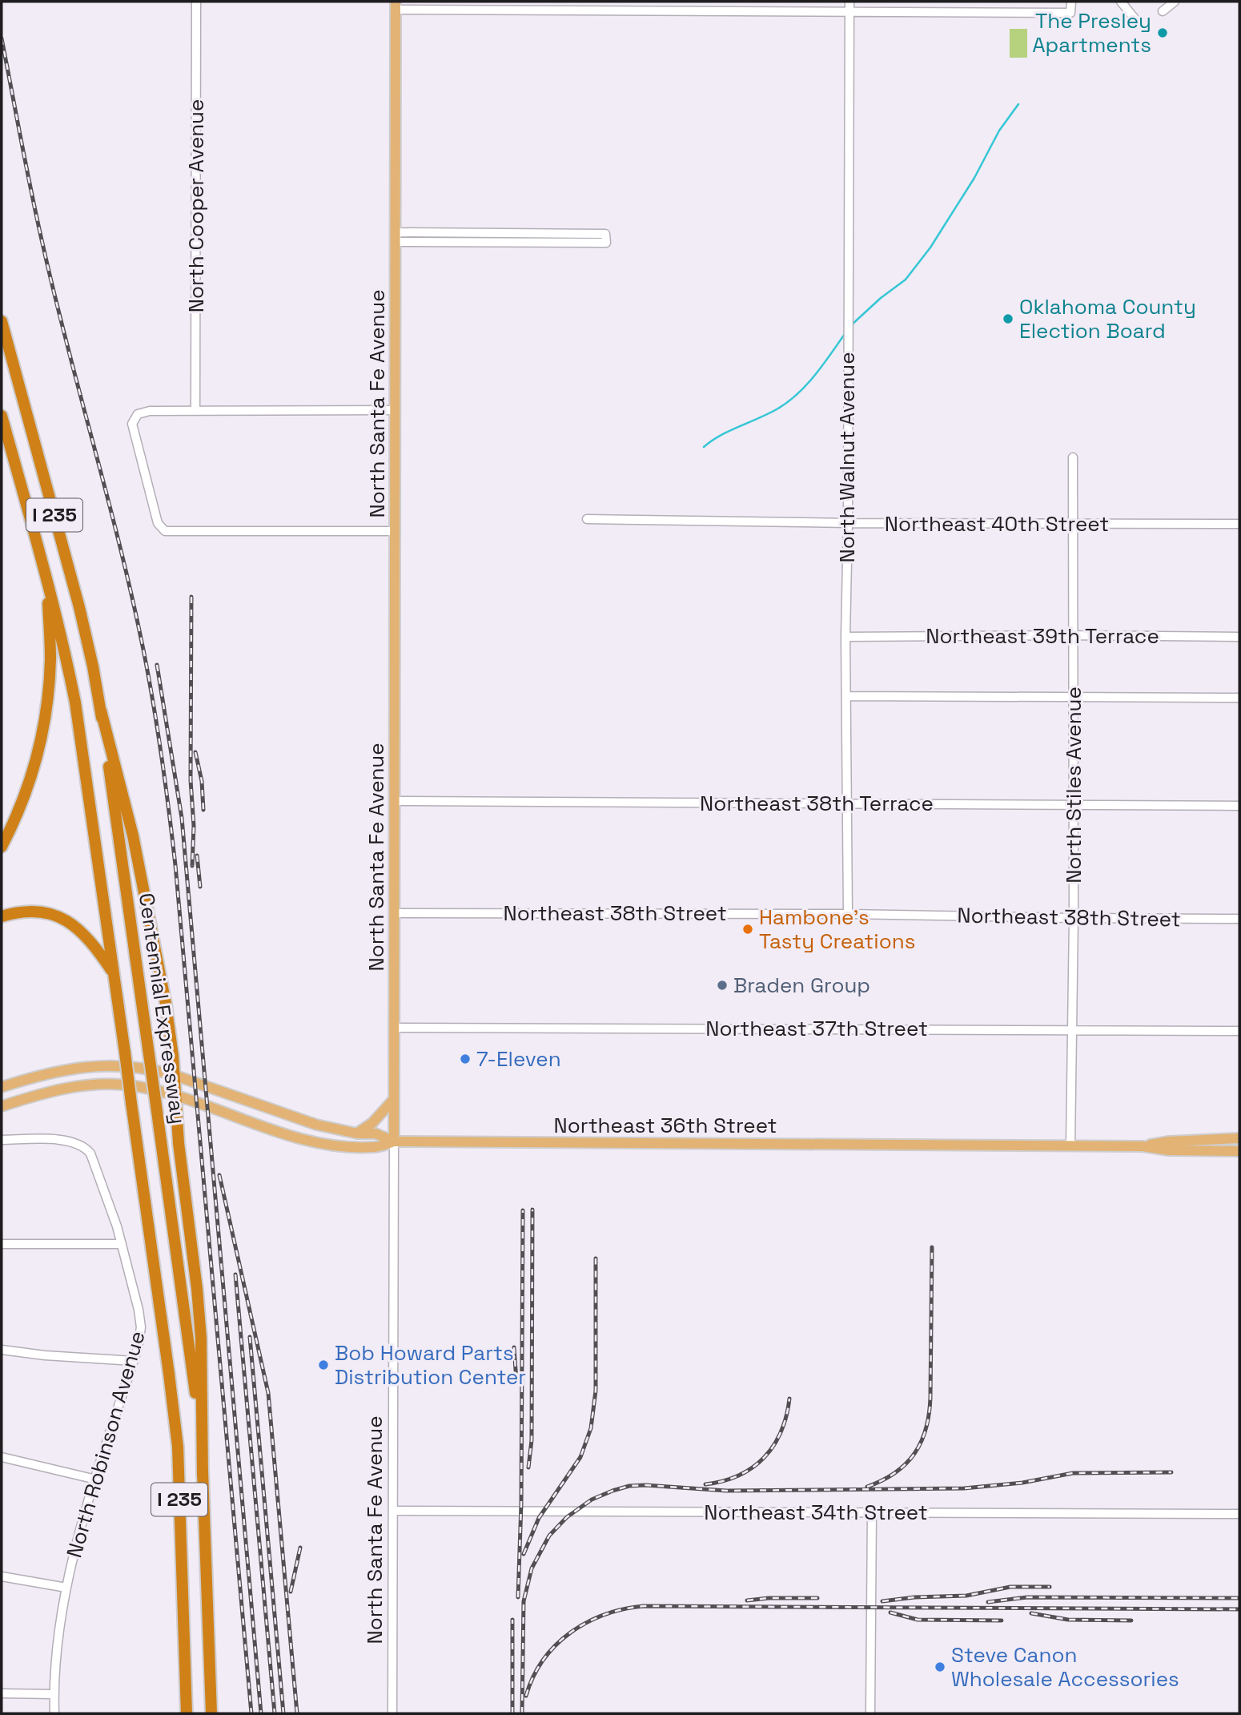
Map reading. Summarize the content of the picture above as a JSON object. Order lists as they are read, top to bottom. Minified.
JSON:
{"streets":{"highway":["I 235","Centennial Expressway"],"main road":["North Santa Fe Avenue","Northeast 36th Street"],"street":["North Cooper Avenue","North Walnut Avenue","Northeast 40th Street","Northeast 39th Terrace","North Stiles Avenue","Northeast 38th Terrace","Northeast 38th Street","Northeast 37th Street","North Robinson Avenue","Northeast 34th Street"]},"crossings":[["North Santa Fe Avenue","Northeast 38th Terrace"],["North Santa Fe Avenue","Northeast 38th Street"],["North Santa Fe Avenue","Northeast 37th Street"],["North Santa Fe Avenue","Northeast 36th Street"],["North Santa Fe Avenue","Northeast 34th Street"],["North Walnut Avenue","Northeast 40th Street"],["North Walnut Avenue","Northeast 39th Terrace"],["North Walnut Avenue","Northeast 38th Terrace"],["North Walnut Avenue","Northeast 38th Street"],["Northeast 40th Street","North Stiles Avenue"],["Northeast 39th Terrace","North Stiles Avenue"],["North Stiles Avenue","Northeast 38th Terrace"],["North Stiles Avenue","Northeast 38th Street"],["North Stiles Avenue","Northeast 37th Street"],["North Stiles Avenue","Northeast 36th Street"]],"places":["The Presley Apartments","Oklahoma County Election Board","Hambone's Tasty Creations","Braden Group","7-Eleven","Bob Howard Parts Distribution Center","Steve Canon Wholesale Accessories"]}
